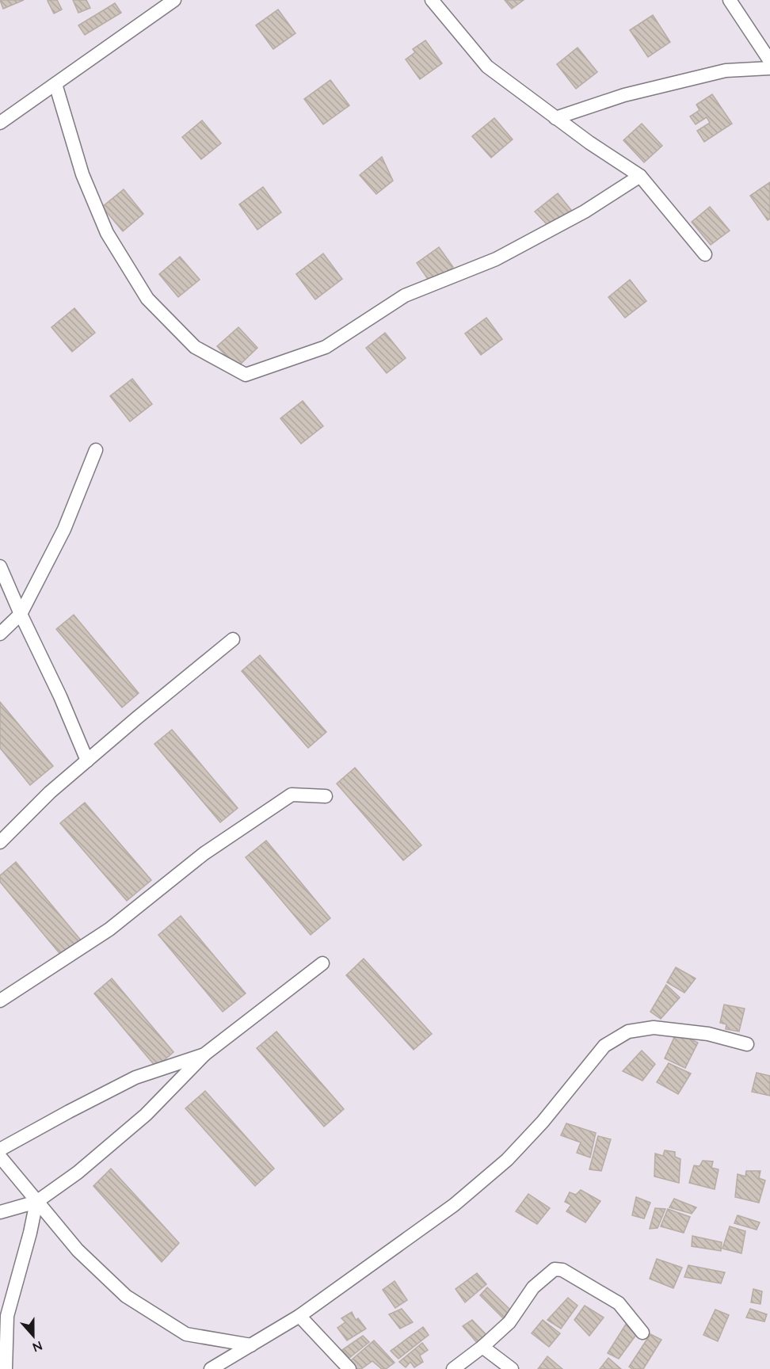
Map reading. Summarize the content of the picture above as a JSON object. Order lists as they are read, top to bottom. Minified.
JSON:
{"north":"bottom"}
